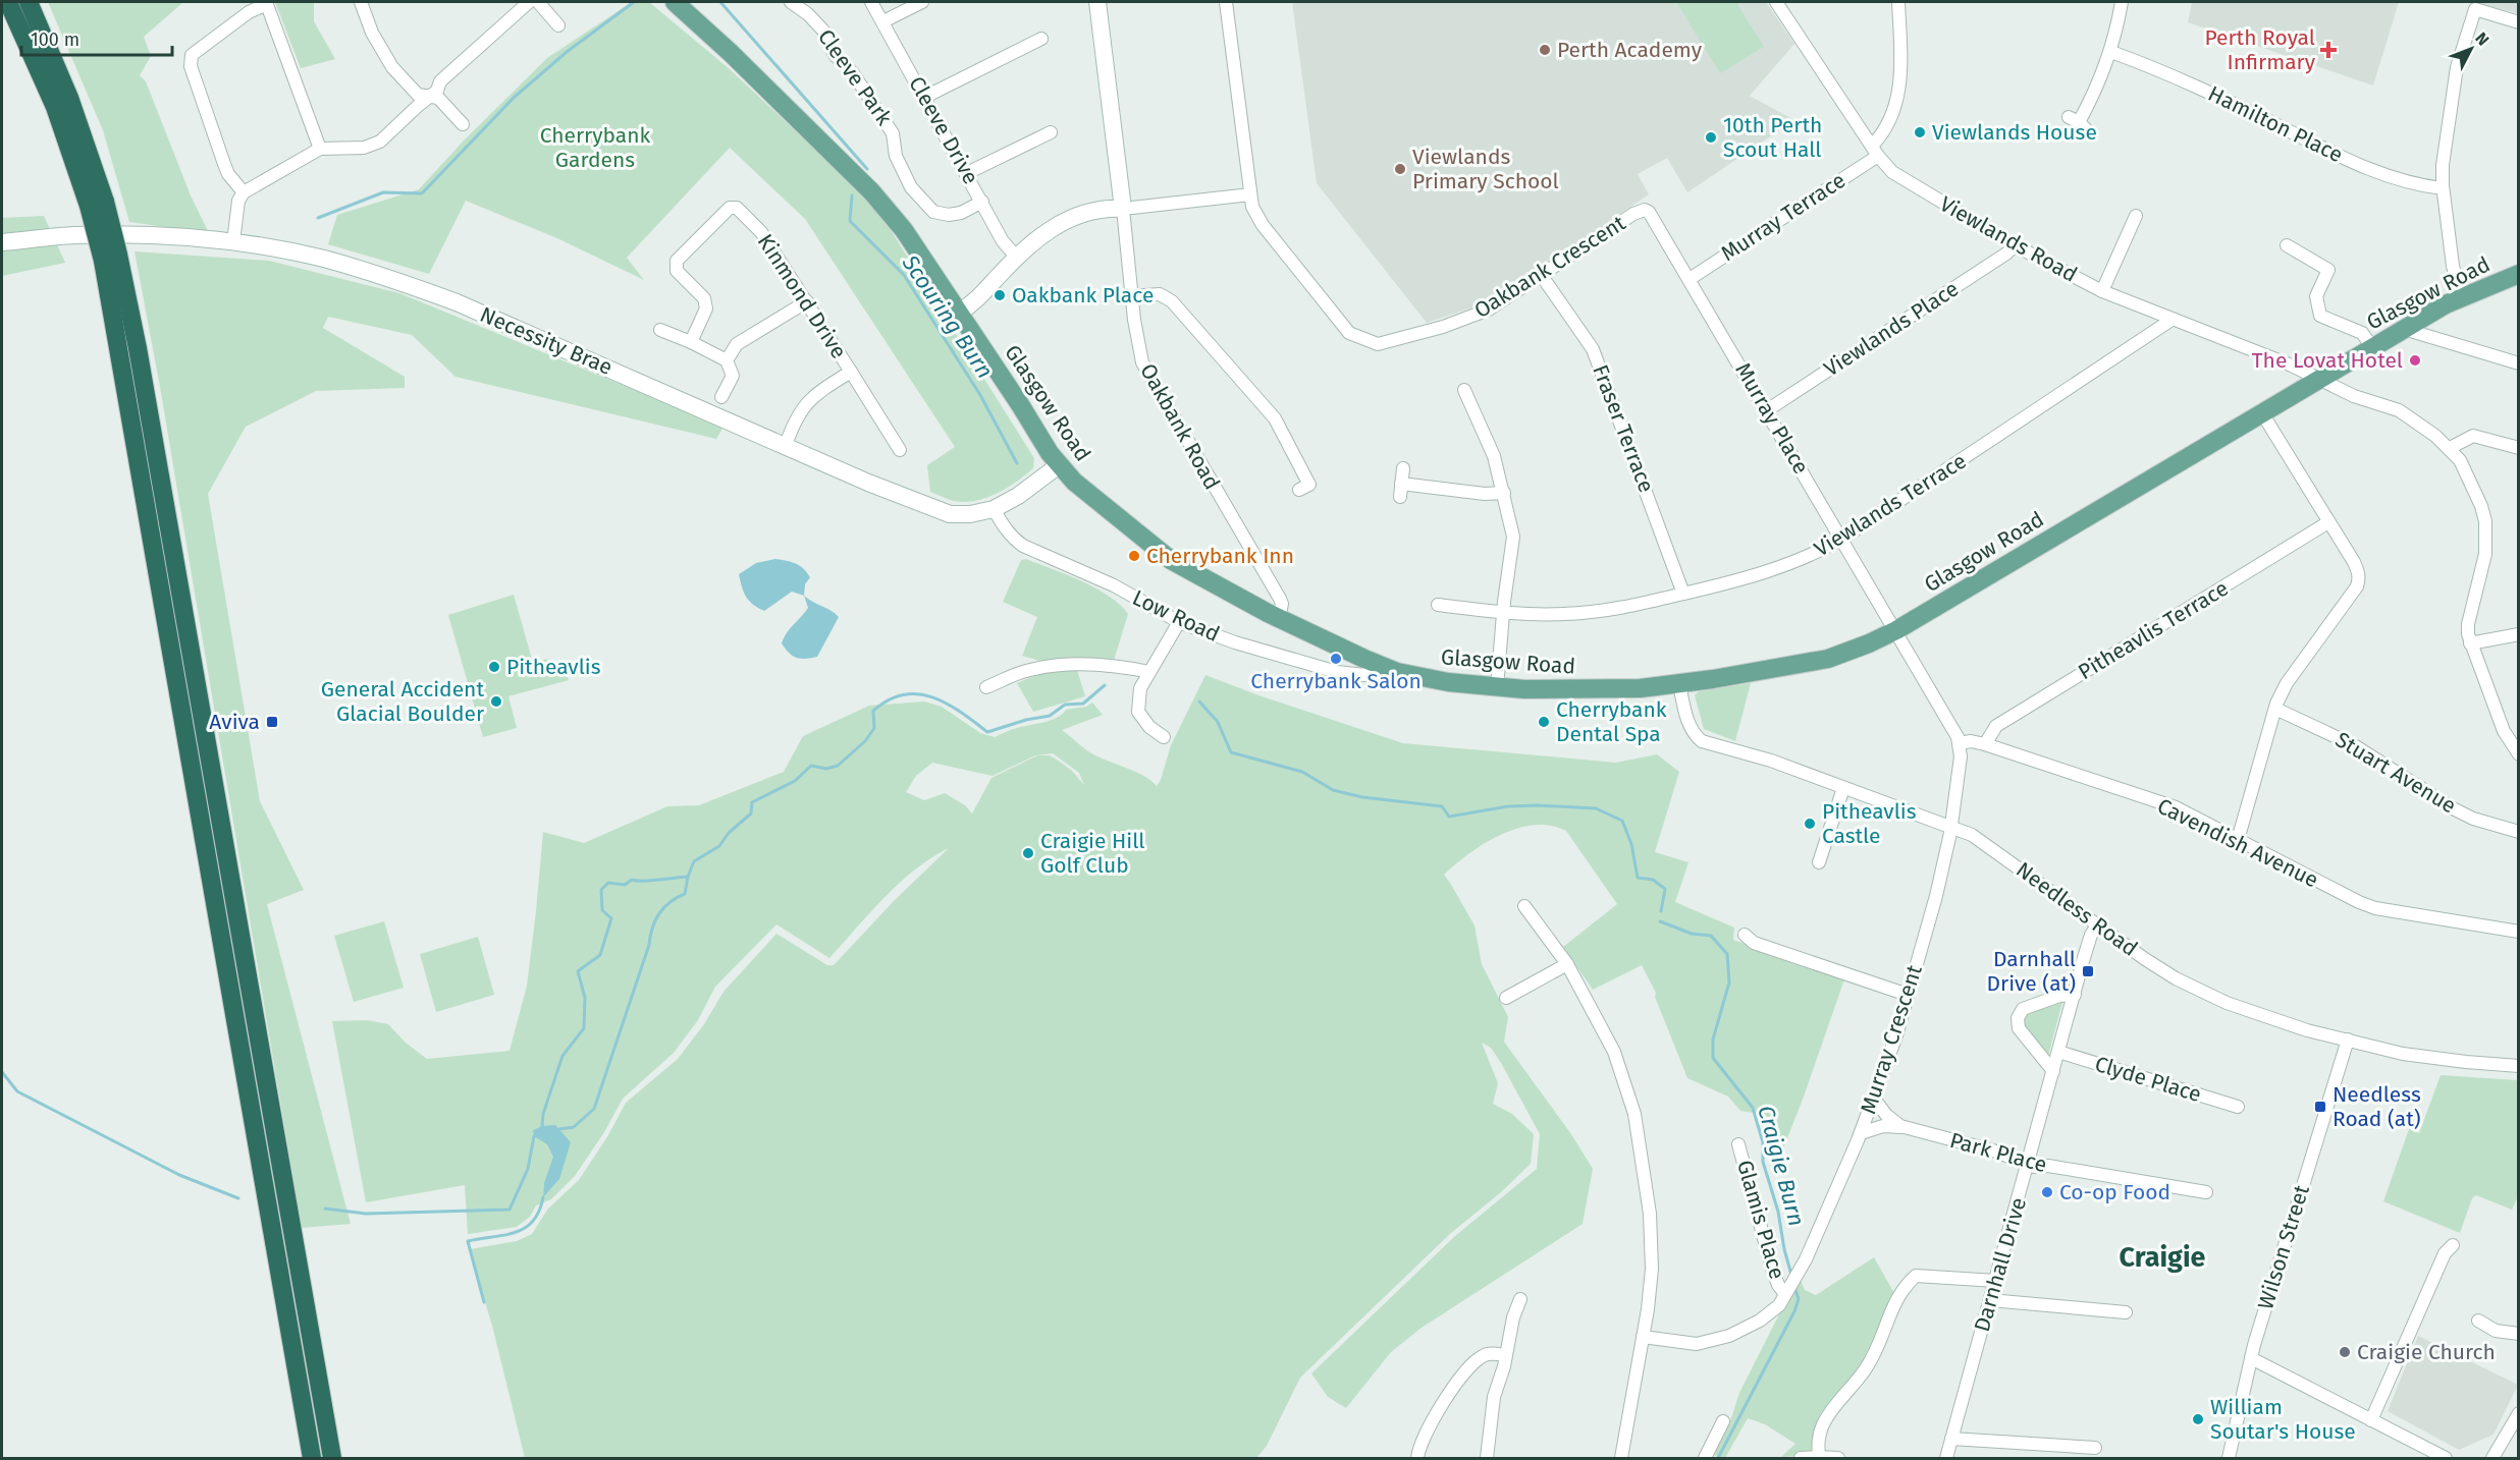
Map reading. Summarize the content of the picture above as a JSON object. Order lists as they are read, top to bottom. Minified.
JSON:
{"streets":{"main road":["Glasgow Road","Necessity Brae","Oakbank Road"],"street":["Cleeve Park","Hamilton Place","Cleeve Drive","Murray Terrace","Viewlands Road","Oakbank Crescent","Kinmond Drive","Viewlands Place","Murray Place","Fraser Terrace","Viewlands Terrace","Low Road","Pitheavlis Terrace","Stuart Avenue","Cavendish Avenue","Needless Road","Murray Crescent","Clyde Place","Park Place","Glamis Place","Wilson Street","Darnhall Drive"]},"crossings":[["Cleeve Park","Cleeve Drive"],["Murray Terrace","Viewlands Road"],["Murray Terrace","Murray Place"],["Viewlands Road","Glasgow Road"],["Viewlands Road","Viewlands Place"],["Viewlands Road","Viewlands Terrace"],["Oakbank Crescent","Murray Place"],["Oakbank Crescent","Fraser Terrace"],["Glasgow Road","Necessity Brae"],["Glasgow Road","Murray Place"],["Glasgow Road","Oakbank Road"],["Glasgow Road","Low Road"],["Glasgow Road","Needless Road"],["Glasgow Road","Murray Crescent"],["Kinmond Drive","Necessity Brae"],["Viewlands Place","Murray Place"],["Necessity Brae","Low Road"],["Murray Place","Viewlands Terrace"],["Murray Place","Murray Crescent"],["Fraser Terrace","Viewlands Terrace"],["Pitheavlis Terrace","Cavendish Avenue"],["Cavendish Avenue","Murray Crescent"],["Needless Road","Murray Crescent"],["Needless Road","Wilson Street"],["Needless Road","Darnhall Drive"],["Murray Crescent","Park Place"],["Murray Crescent","Glamis Place"],["Clyde Place","Darnhall Drive"],["Park Place","Darnhall Drive"]],"districts":["Craigie"],"water":["Scouring Burn","Craigie Burn"],"parks":["Cherrybank Gardens"],"places":{"other":["Perth Academy","Viewlands House","10th Perth Scout Hall","Viewlands Primary School","Oakbank Place","The Lovat Hotel","Cherrybank Inn","Cherrybank Salon","Pitheavlis","General Accident Glacial Boulder","Cherrybank Dental Spa","Pitheavlis Castle","Craigie Hill Golf Club","Co-op Food","Craigie Church","William Soutar's House"],"health":["Perth Royal Infirmary"],"transit":["Aviva","Darnhall Drive (at)","Needless Road (at)"]},"scale_bar":"100 m","north":"top right"}
